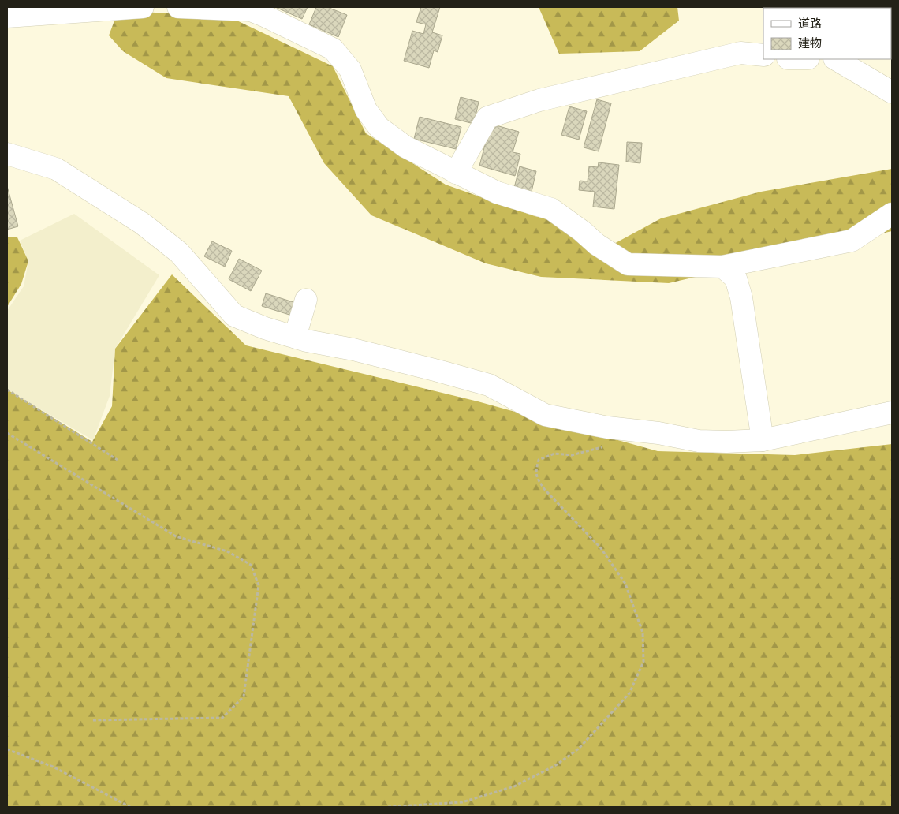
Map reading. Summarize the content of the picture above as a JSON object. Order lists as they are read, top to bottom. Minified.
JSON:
{"legend":["道路","建物"]}
